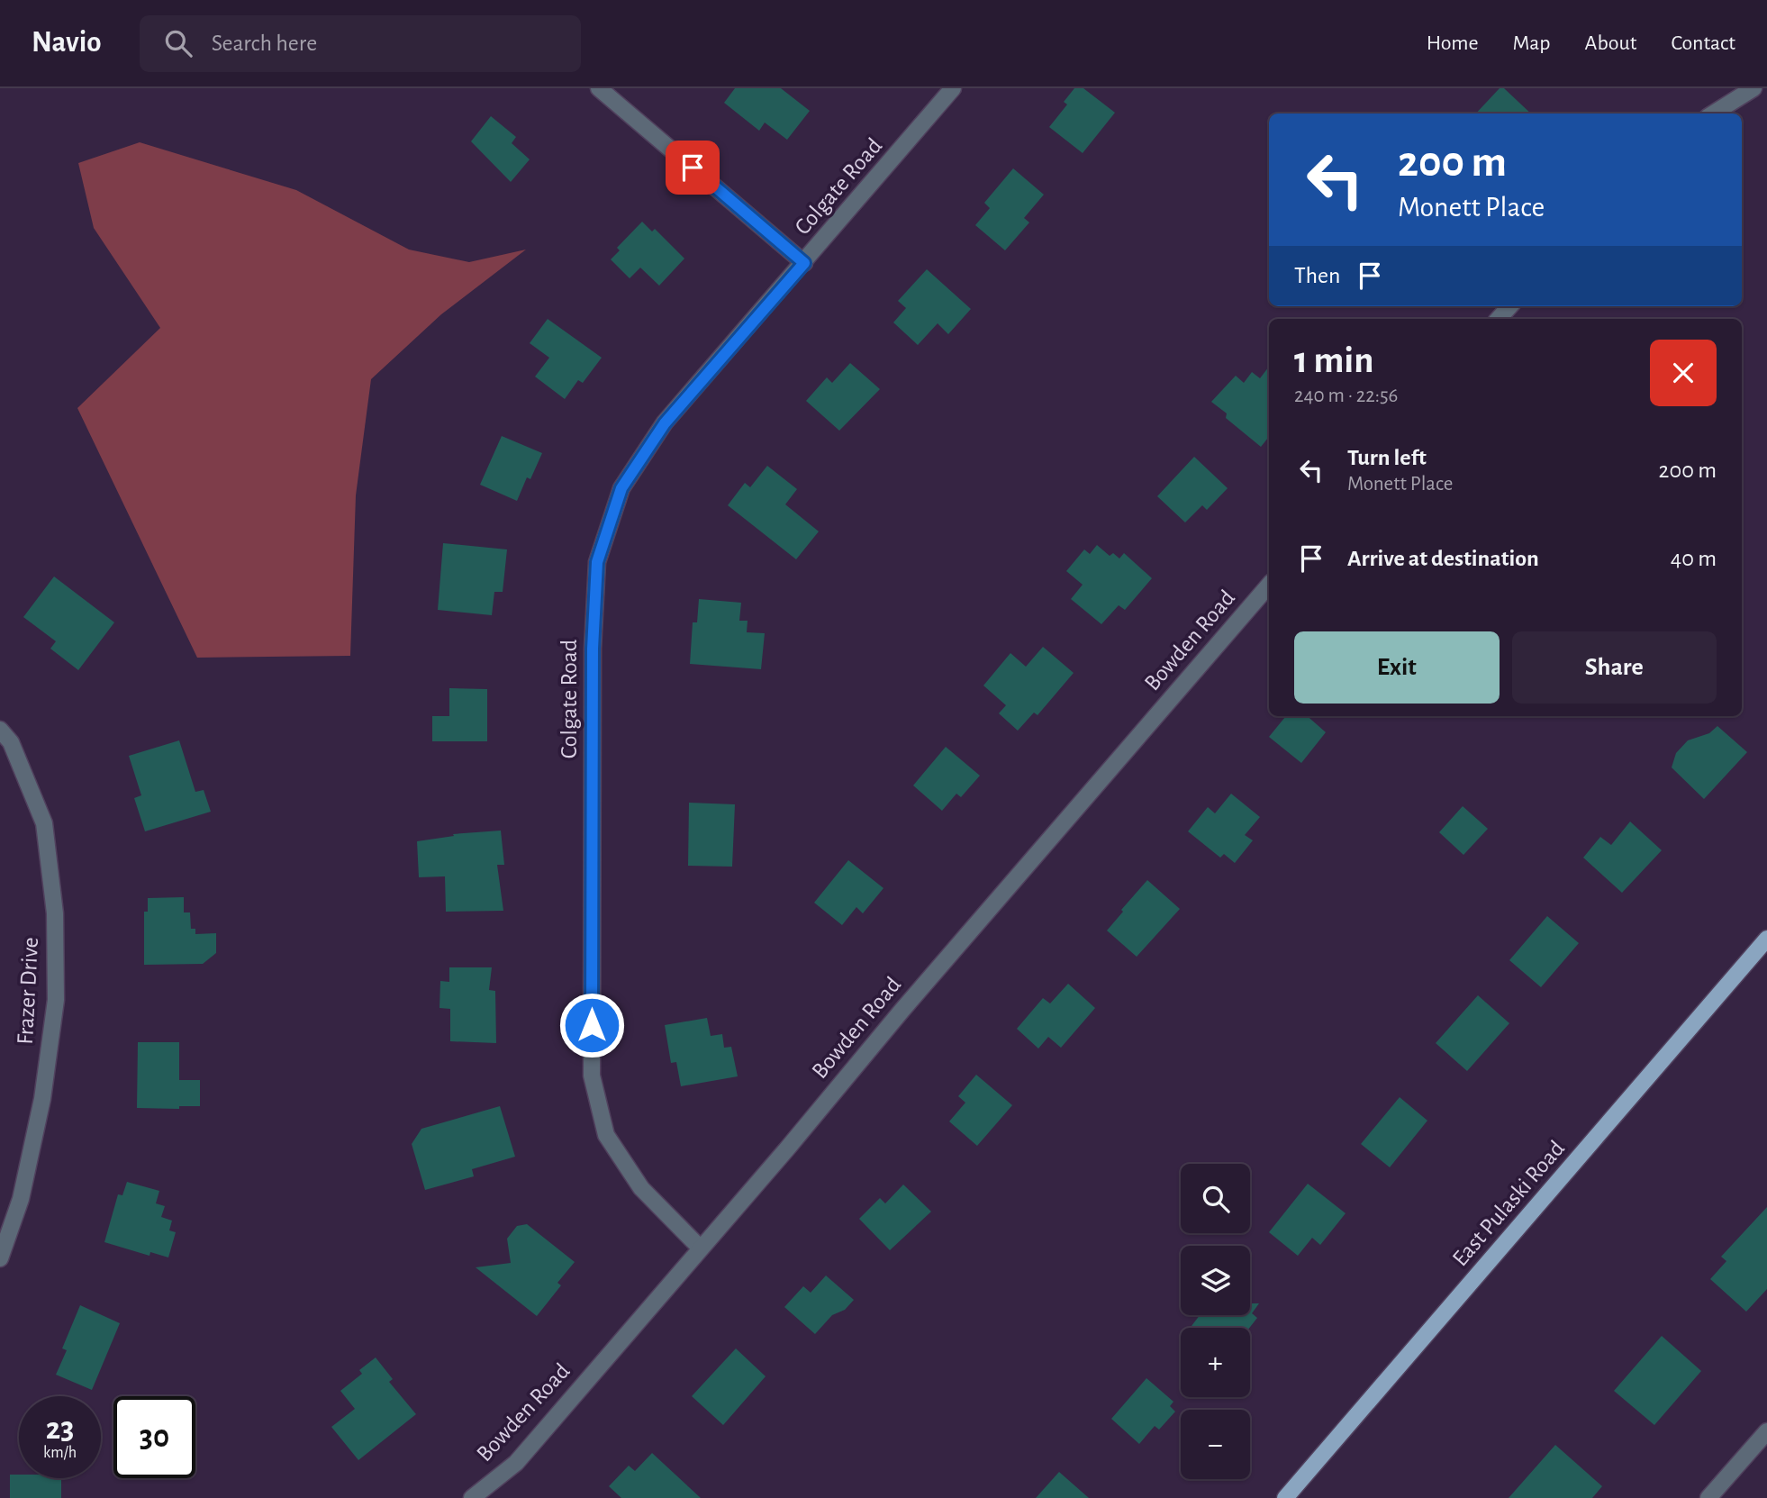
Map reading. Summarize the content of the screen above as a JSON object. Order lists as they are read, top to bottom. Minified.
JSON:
{"streets":{"main road":["East Pulaski Road"],"street":["Colgate Road","Bowden Road","Frazer Drive"]},"crossings":[["Colgate Road","Bowden Road"]],"page":{"header":"Navio","search":"Search here","nav":["Home","Map","About","Contact"],"turn":["200 m","Monett Place"],"then":"Then","heading":["1 min","240 m · 22:56"],"list":[{"name":"Turn left","note":"Monett Place","value":"200 m"},{"name":"Arrive at destination","value":"40 m"}],"buttons":["Exit","Share"],"map_buttons":["+","−"],"speed":"23 km/h","limit":"30"}}
